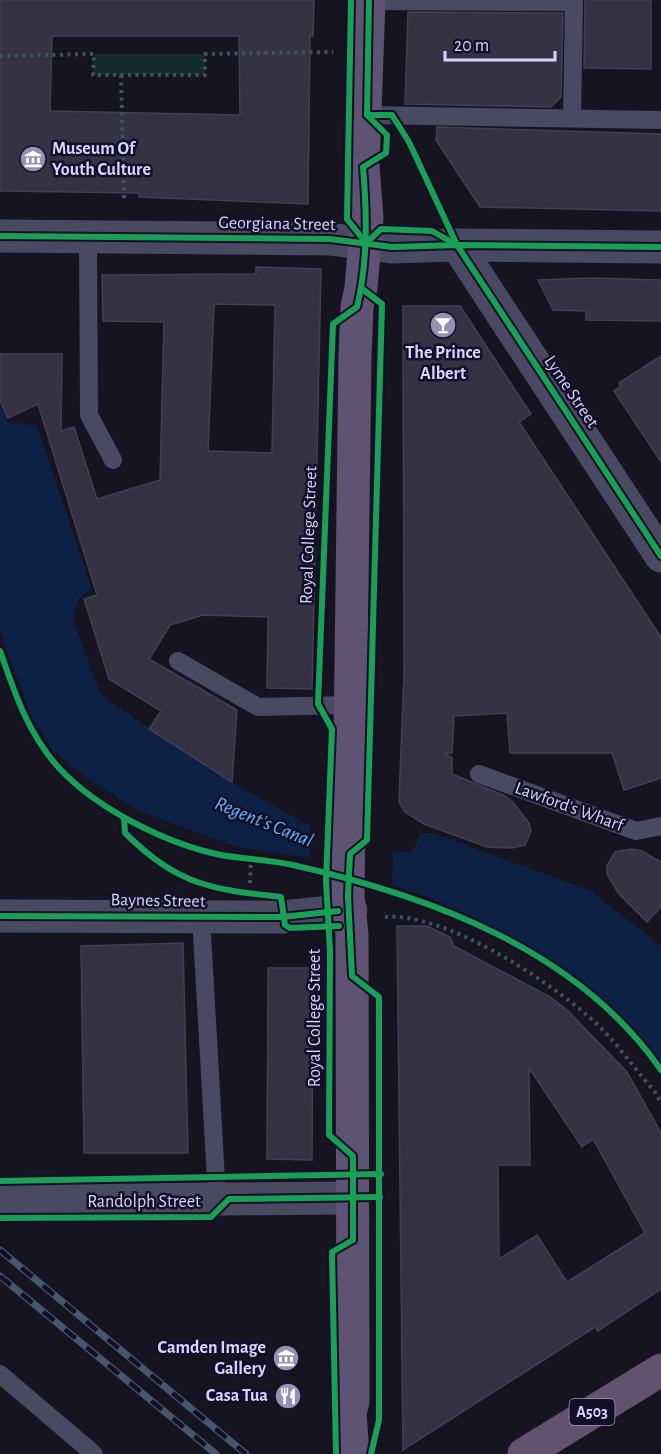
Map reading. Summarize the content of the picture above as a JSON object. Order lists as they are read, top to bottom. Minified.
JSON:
{"streets":{"highway":["A503"],"main road":["Royal College Street"],"street":["Georgiana Street","Lyme Street","Baynes Street","Randolph Street"],"lane":["Lawford's Wharf"]},"crossings":[["Georgiana Street","Lyme Street"],["Georgiana Street","Royal College Street"],["Royal College Street","Baynes Street"],["Royal College Street","Randolph Street"]],"water":["Regent's Canal"],"places":{"museum":["Museum Of Youth Culture","Camden Image Gallery"],"bar":["The Prince Albert"],"restaurant":["Casa Tua"]},"scale_bar":"20 m"}
